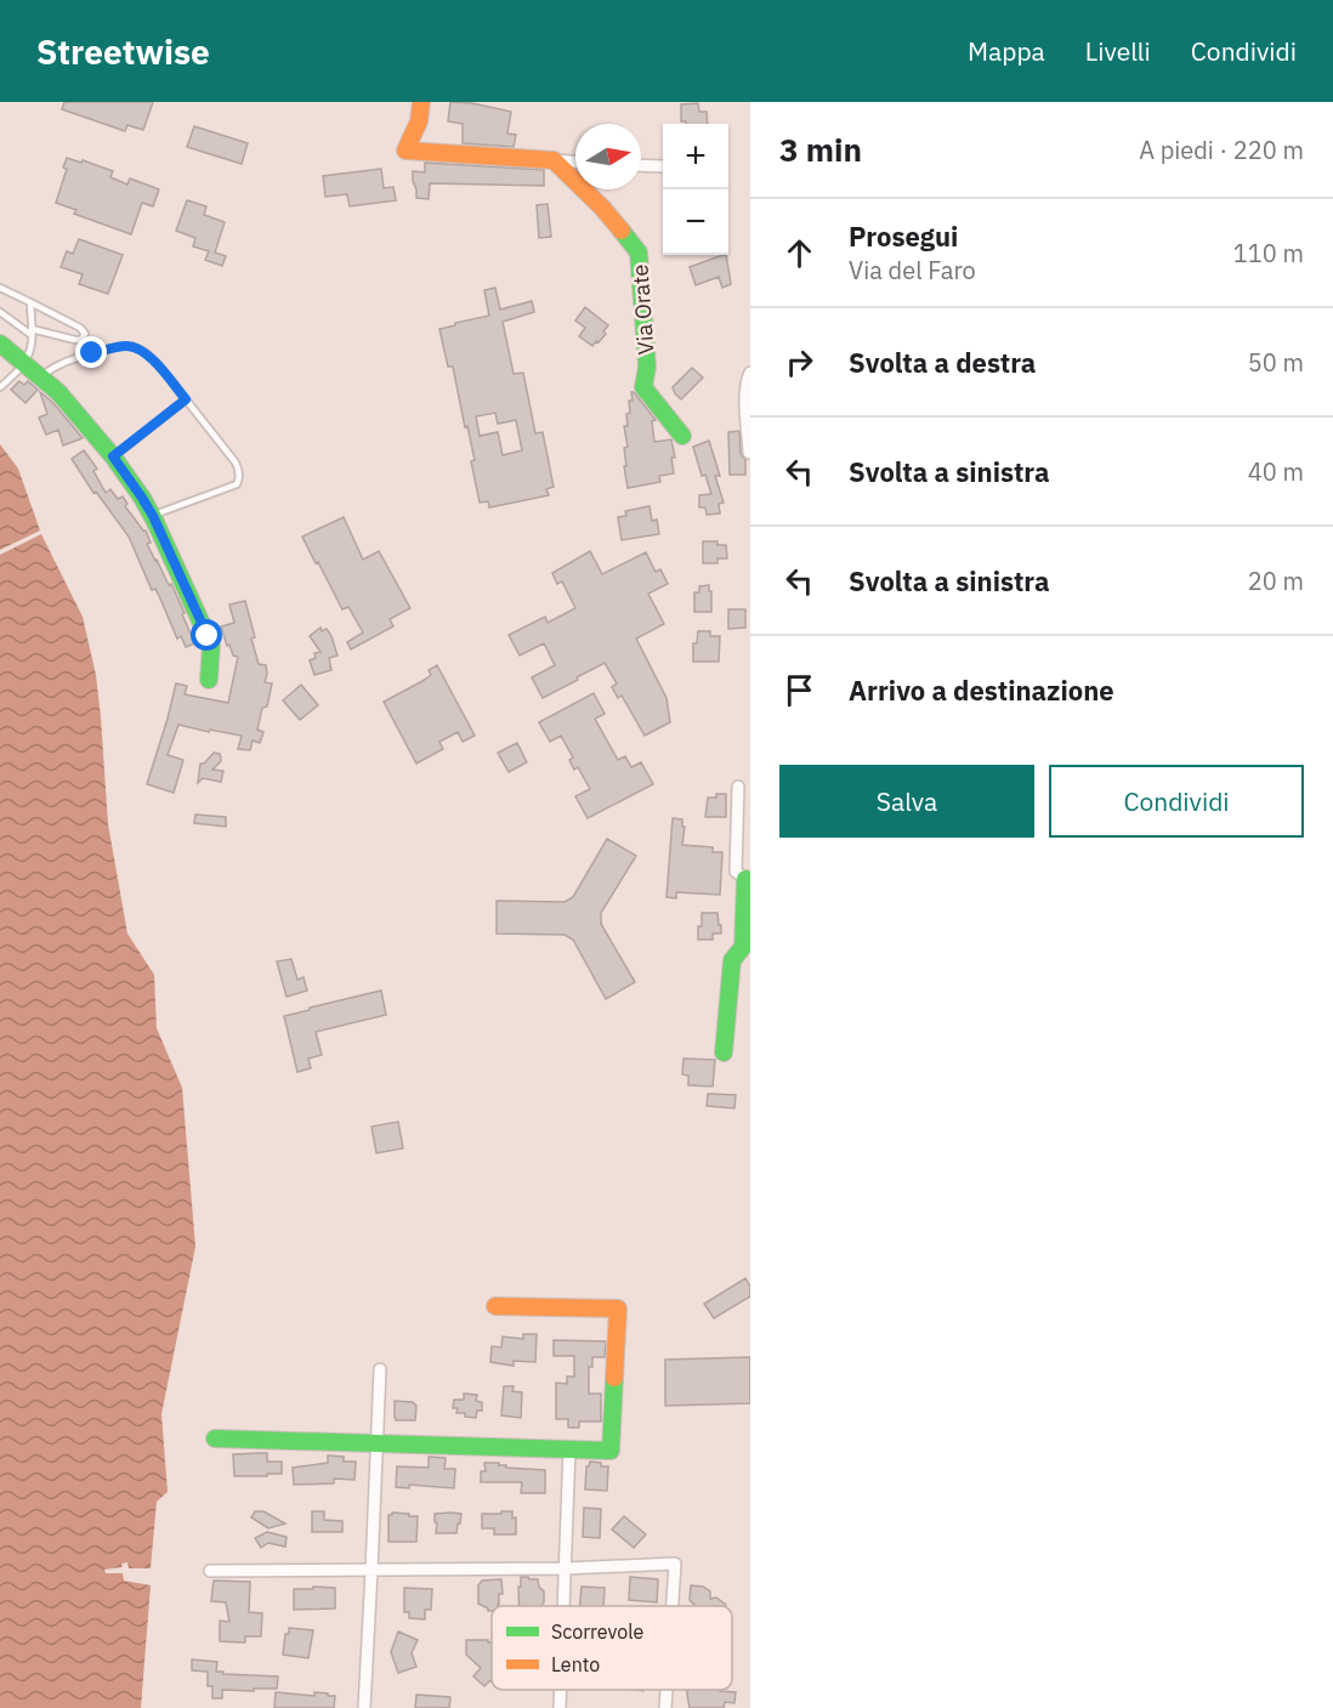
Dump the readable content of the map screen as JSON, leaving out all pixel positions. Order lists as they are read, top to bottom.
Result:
{
  "streets": {
    "street": ["Via Orate"]
  },
  "legend": ["Scorrevole", "Lento"],
  "north": "right",
  "page": {
    "header": "Streetwise",
    "nav": ["Mappa", "Livelli", "Condividi"],
    "heading": ["3 min", "A piedi · 220 m"],
    "map_buttons": ["+", "−"],
    "list": [
      ["Prosegui", "Via del Faro", "110 m"],
      ["Svolta a destra", "50 m"],
      ["Svolta a sinistra", "40 m"],
      ["Svolta a sinistra", "20 m"],
      "Arrivo a destinazione"
    ],
    "buttons": ["Salva", "Condividi"]
  }
}
